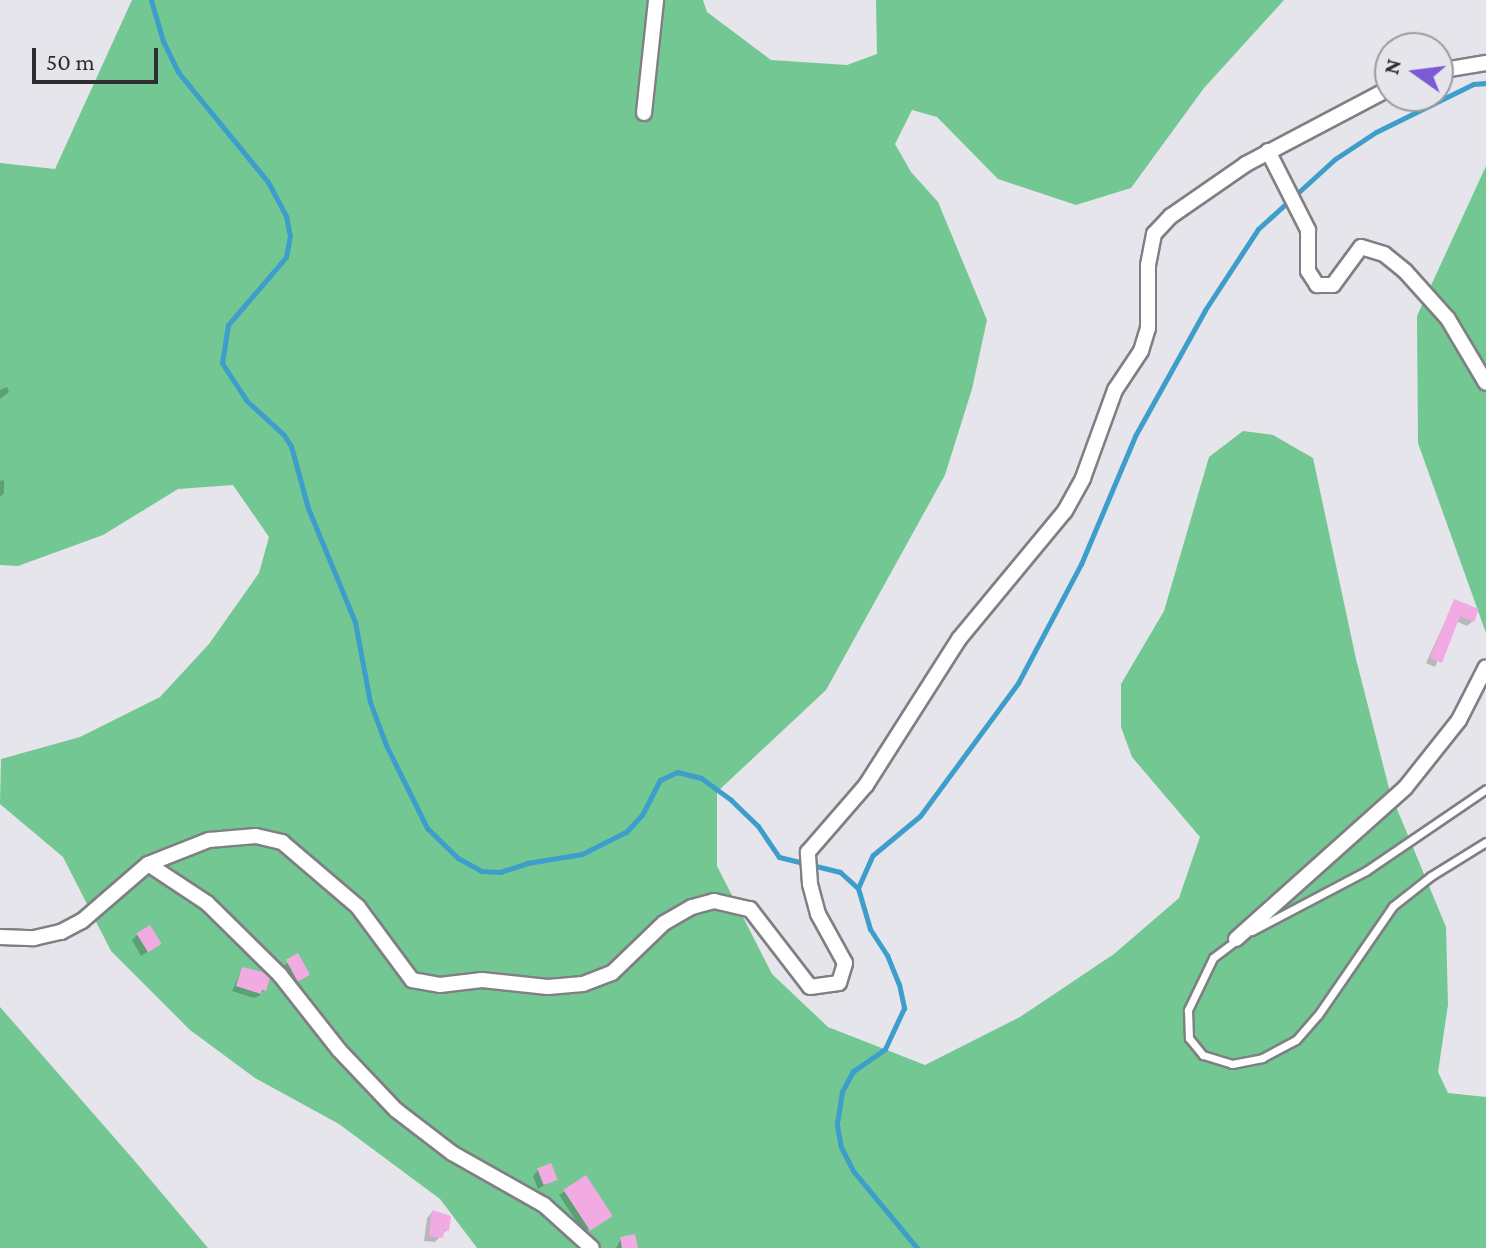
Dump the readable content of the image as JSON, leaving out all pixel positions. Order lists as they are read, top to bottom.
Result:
{
  "scale_bar": "50 m",
  "north": "left"
}
